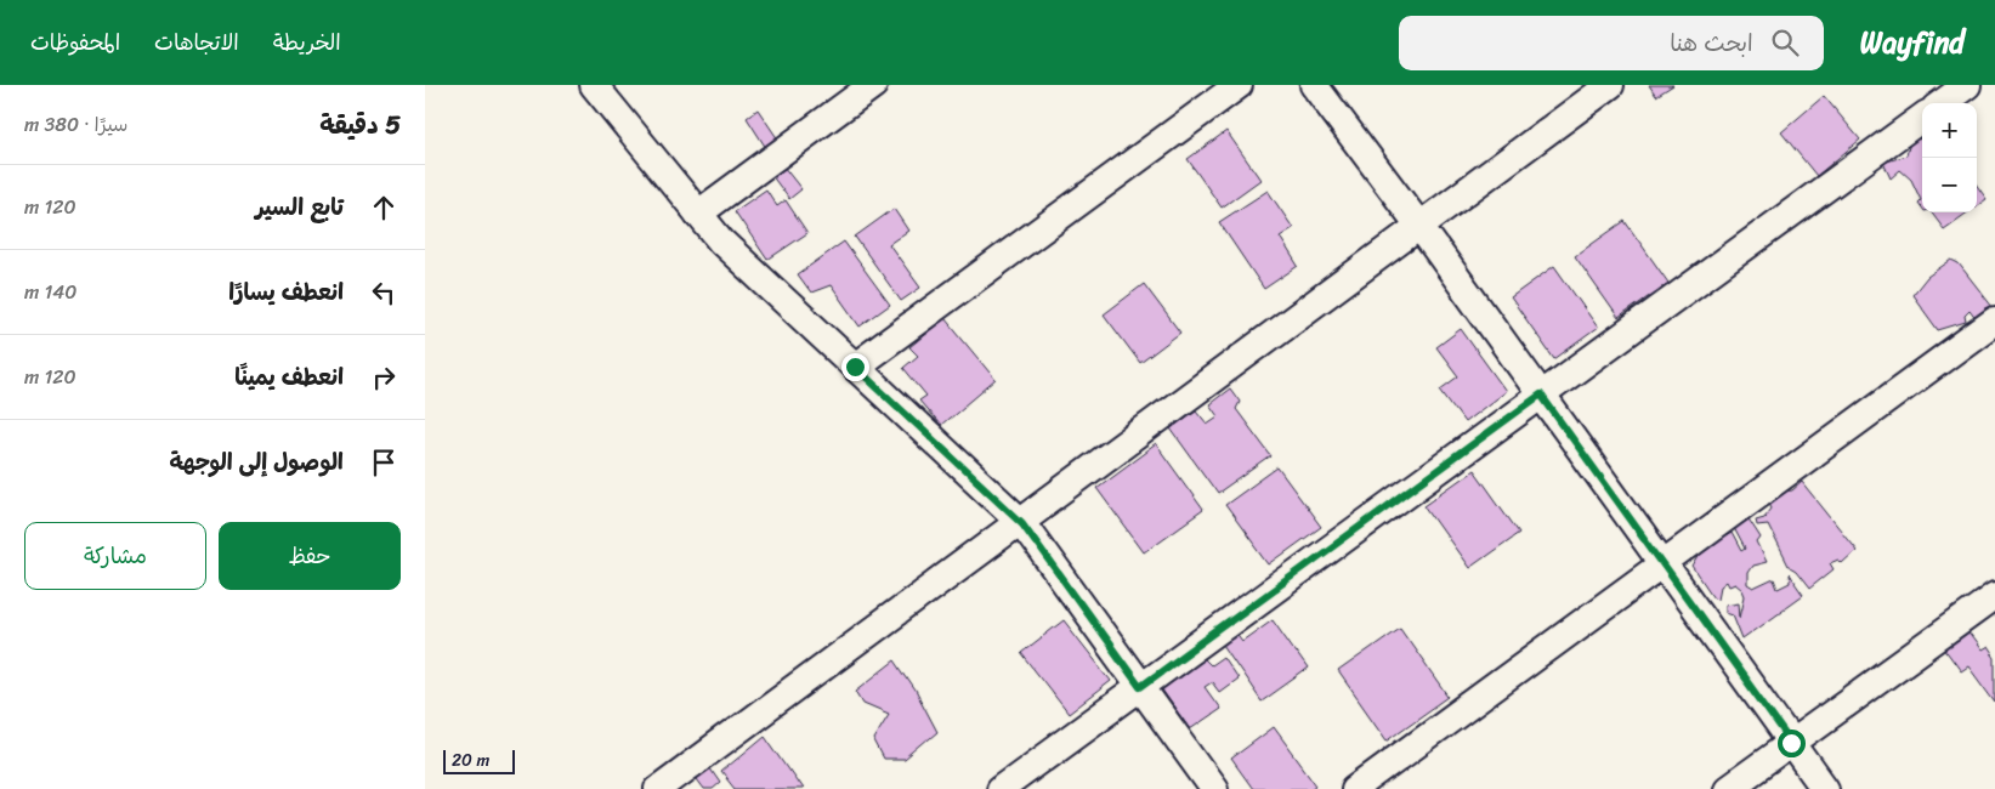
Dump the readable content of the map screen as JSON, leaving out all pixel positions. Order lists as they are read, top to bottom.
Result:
{
  "scale_bar": "20 m",
  "page": {
    "header": "Wayfind",
    "search": "ابحث هنا",
    "nav": ["الخريطة", "الاتجاهات", "المحفوظات"],
    "heading": ["5 دقيقة", "سيرًا · 380 m"],
    "map_buttons": ["+", "−"],
    "list": [
      ["تابع السير", "120 m"],
      ["انعطف يسارًا", "140 m"],
      ["انعطف يمينًا", "120 m"],
      "الوصول إلى الوجهة"
    ],
    "buttons": ["حفظ", "مشاركة"],
    "scale": "20 m"
  }
}
